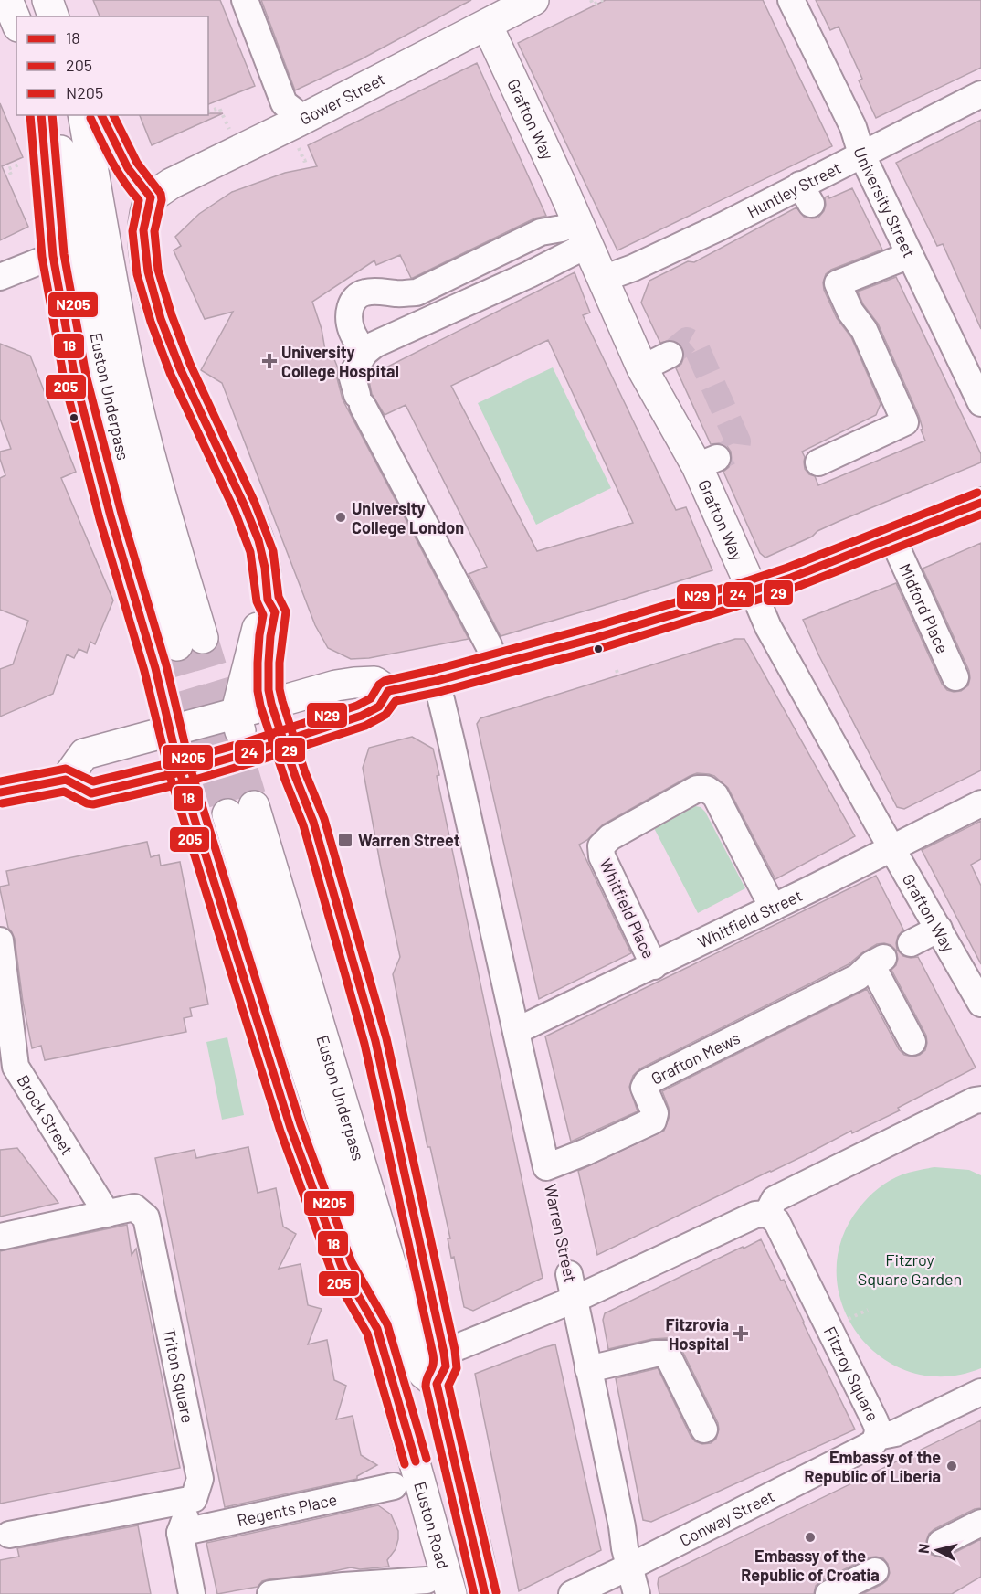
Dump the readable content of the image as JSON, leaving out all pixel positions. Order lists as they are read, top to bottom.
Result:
{
  "streets": {
    "main road": [
      "Gower Street",
      "Grafton Way",
      "Euston Underpass",
      "Euston Road"
    ],
    "street": [
      "Huntley Street",
      "University Street",
      "Midford Place",
      "Whitfield Place",
      "Whitfield Street",
      "Grafton Mews",
      "Brock Street",
      "Warren Street",
      "Fitzroy Square",
      "Triton Square",
      "Regents Place",
      "Conway Street"
    ]
  },
  "crossings": [
    ["Gower Street", "Grafton Way"],
    ["Grafton Way", "Huntley Street"],
    ["Grafton Way", "Whitfield Street"],
    ["Huntley Street", "University Street"],
    ["Euston Underpass", "Euston Road"],
    ["Whitfield Place", "Whitfield Street"],
    ["Whitfield Street", "Warren Street"],
    ["Grafton Mews", "Warren Street"],
    ["Brock Street", "Triton Square"],
    ["Warren Street", "Conway Street"],
    ["Fitzroy Square", "Conway Street"]
  ],
  "parks": ["Fitzroy Square Garden"],
  "places": {
    "health": ["University College Hospital", "Fitzrovia Hospital"],
    "other": ["University College London", "Embassy of the Republic of Liberia", "Embassy of the Republic of Croatia"],
    "transit": ["Warren Street"]
  },
  "lines": [
    "transit line 18",
    "transit line 205",
    "transit line N205",
    "transit line N29",
    "transit line 24",
    "transit line 29"
  ],
  "legend": ["18", "205", "N205"],
  "north": "left"
}
